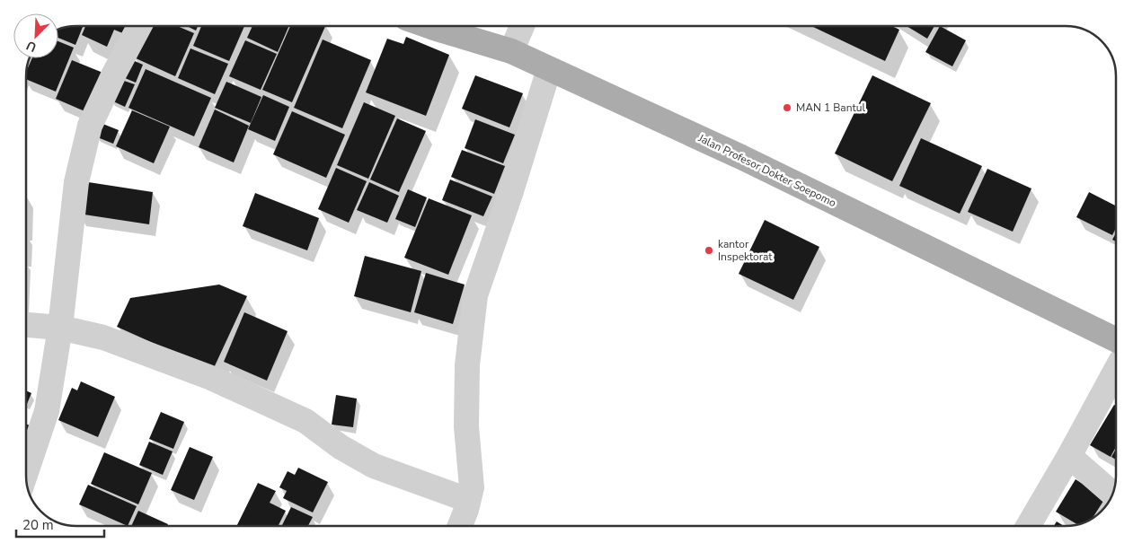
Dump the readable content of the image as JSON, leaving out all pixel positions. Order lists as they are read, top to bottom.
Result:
{
  "streets": {
    "main road": ["Jalan Profesor Dokter Soepomo"]
  },
  "places": ["MAN 1 Bantul", "kantor Inspektorat"],
  "scale_bar": "20 m",
  "north": "bottom left"
}
